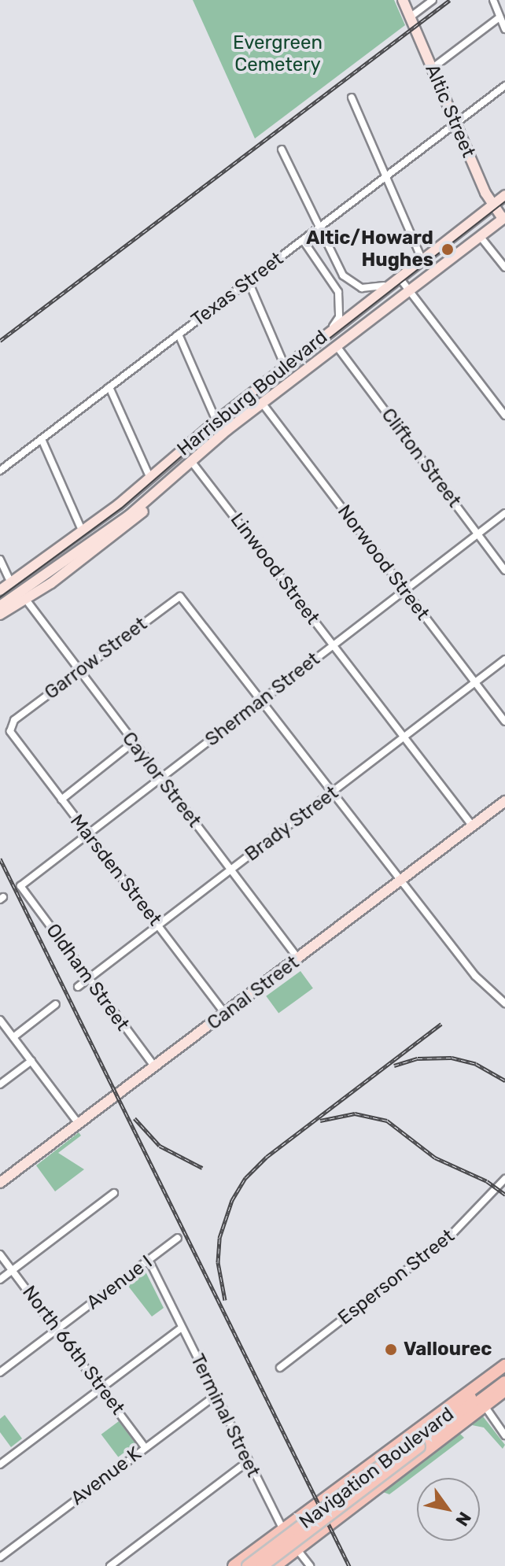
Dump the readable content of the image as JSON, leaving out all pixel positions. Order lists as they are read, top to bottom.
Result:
{
  "streets": {
    "main road": [
      "Altic Street",
      "Harrisburg Boulevard",
      "Canal Street",
      "Navigation Boulevard"
    ],
    "street": [
      "Texas Street",
      "Clifton Street",
      "Norwood Street",
      "Linwood Street",
      "Garrow Street",
      "Sherman Street",
      "Caylor Street",
      "Brady Street",
      "Marsden Street",
      "Oldham Street",
      "Esperson Street",
      "Avenue I",
      "North 66th Street",
      "Terminal Street",
      "Avenue K"
    ]
  },
  "crossings": [
    ["Altic Street", "Texas Street"],
    ["Altic Street", "Harrisburg Boulevard"],
    ["Harrisburg Boulevard", "Clifton Street"],
    ["Harrisburg Boulevard", "Norwood Street"],
    ["Harrisburg Boulevard", "Linwood Street"],
    ["Clifton Street", "Sherman Street"],
    ["Norwood Street", "Sherman Street"],
    ["Norwood Street", "Brady Street"],
    ["Linwood Street", "Sherman Street"],
    ["Linwood Street", "Brady Street"],
    ["Linwood Street", "Canal Street"],
    ["Garrow Street", "Sherman Street"],
    ["Garrow Street", "Caylor Street"],
    ["Garrow Street", "Marsden Street"],
    ["Sherman Street", "Caylor Street"],
    ["Sherman Street", "Marsden Street"],
    ["Sherman Street", "Oldham Street"],
    ["Caylor Street", "Brady Street"],
    ["Caylor Street", "Canal Street"],
    ["Brady Street", "Marsden Street"],
    ["Brady Street", "Oldham Street"],
    ["Marsden Street", "Canal Street"],
    ["Oldham Street", "Canal Street"],
    ["Avenue I", "North 66th Street"],
    ["Avenue I", "Terminal Street"],
    ["North 66th Street", "Avenue K"],
    ["Terminal Street", "Avenue K"]
  ],
  "parks": ["Evergreen Cemetery"],
  "places": ["Altic/Howard Hughes", "Vallourec"],
  "north": "bottom right"
}
